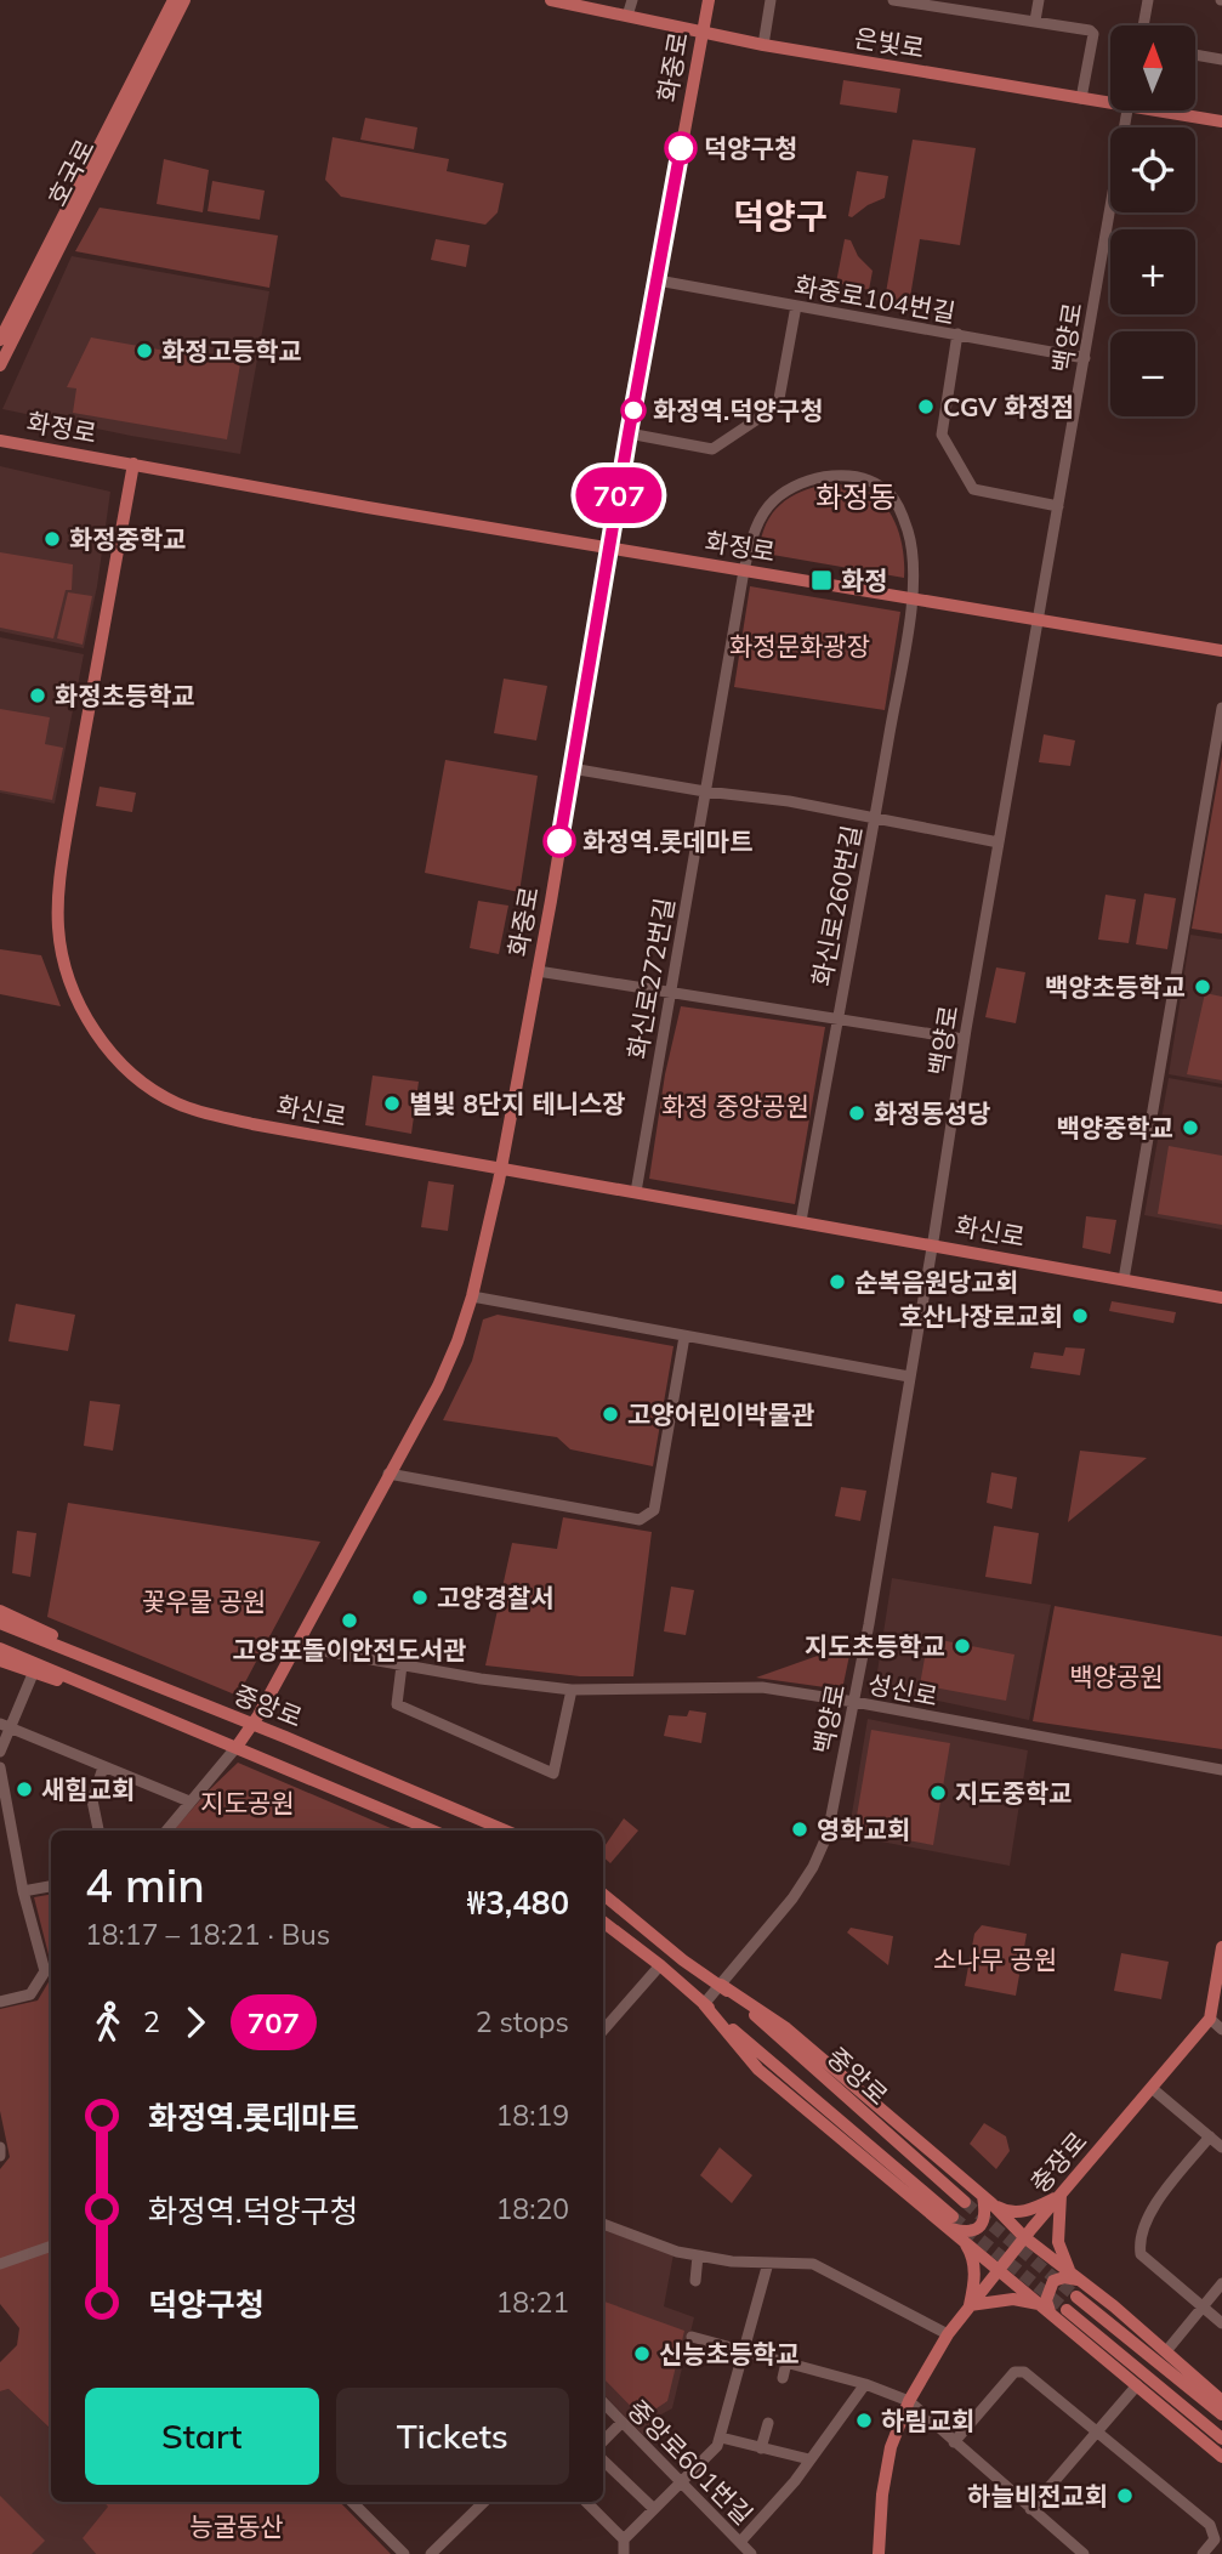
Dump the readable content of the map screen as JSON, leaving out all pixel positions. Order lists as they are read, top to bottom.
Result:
{
  "streets": {
    "main road": [
      "은빛로",
      "화중로",
      "호국로",
      "화정로",
      "화신로",
      "중앙로",
      "충장로"
    ],
    "street": [
      "화중로104번길",
      "백양로",
      "화신로260번길",
      "화신로272번길",
      "성신로",
      "중앙로601번길"
    ]
  },
  "crossings": [
    ["은빛로", "화중로"],
    ["화중로", "화중로104번길"],
    ["화중로", "화정로"],
    ["화중로", "화신로"],
    ["화중로", "성신로"],
    ["화중로", "중앙로"],
    ["화중로104번길", "백양로"],
    ["백양로", "화정로"],
    ["백양로", "화신로"],
    ["백양로", "성신로"],
    ["백양로", "중앙로"],
    ["화정로", "화신로260번길"],
    ["화정로", "화신로272번길"],
    ["화정로", "화신로"],
    ["화신로260번길", "화신로272번길"],
    ["화신로260번길", "화신로"],
    ["화신로272번길", "화신로"]
  ],
  "districts": ["덕양구", "화정동"],
  "parks": [
    "화정문화광장",
    "화정 중앙공원",
    "꽃우물 공원",
    "백양공원",
    "지도공원",
    "소나무 공원",
    "능굴동산"
  ],
  "places": {
    "other": [
      "덕양구청",
      "화정고등학교",
      "CGV 화정점",
      "화정역.덕양구청",
      "화정중학교",
      "화정초등학교",
      "화정역.롯데마트",
      "백양초등학교",
      "별빛 8단지 테니스장",
      "화정동성당",
      "백양중학교",
      "순복음원당교회",
      "호산나장로교회",
      "고양어린이박물관",
      "고양경찰서",
      "고양포돌이안전도서관",
      "지도초등학교",
      "새힘교회",
      "지도중학교",
      "영화교회",
      "신능초등학교",
      "하림교회",
      "하늘비전교회"
    ],
    "transit": ["화정"]
  },
  "lines": ["bus line 707"],
  "north": "top",
  "page": {
    "on_map": "707",
    "map_buttons": ["+", "−"],
    "heading": ["4 min", "18:17 – 18:21 · Bus", "₩3,480"],
    "legs": ["2", "707", "2 stops"],
    "list": [
      {
        "name": "화정역.롯데마트",
        "value": "18:19"
      },
      {
        "name": "화정역.덕양구청",
        "value": "18:20"
      },
      {
        "name": "덕양구청",
        "value": "18:21"
      }
    ],
    "buttons": ["Start", "Tickets"]
  }
}
